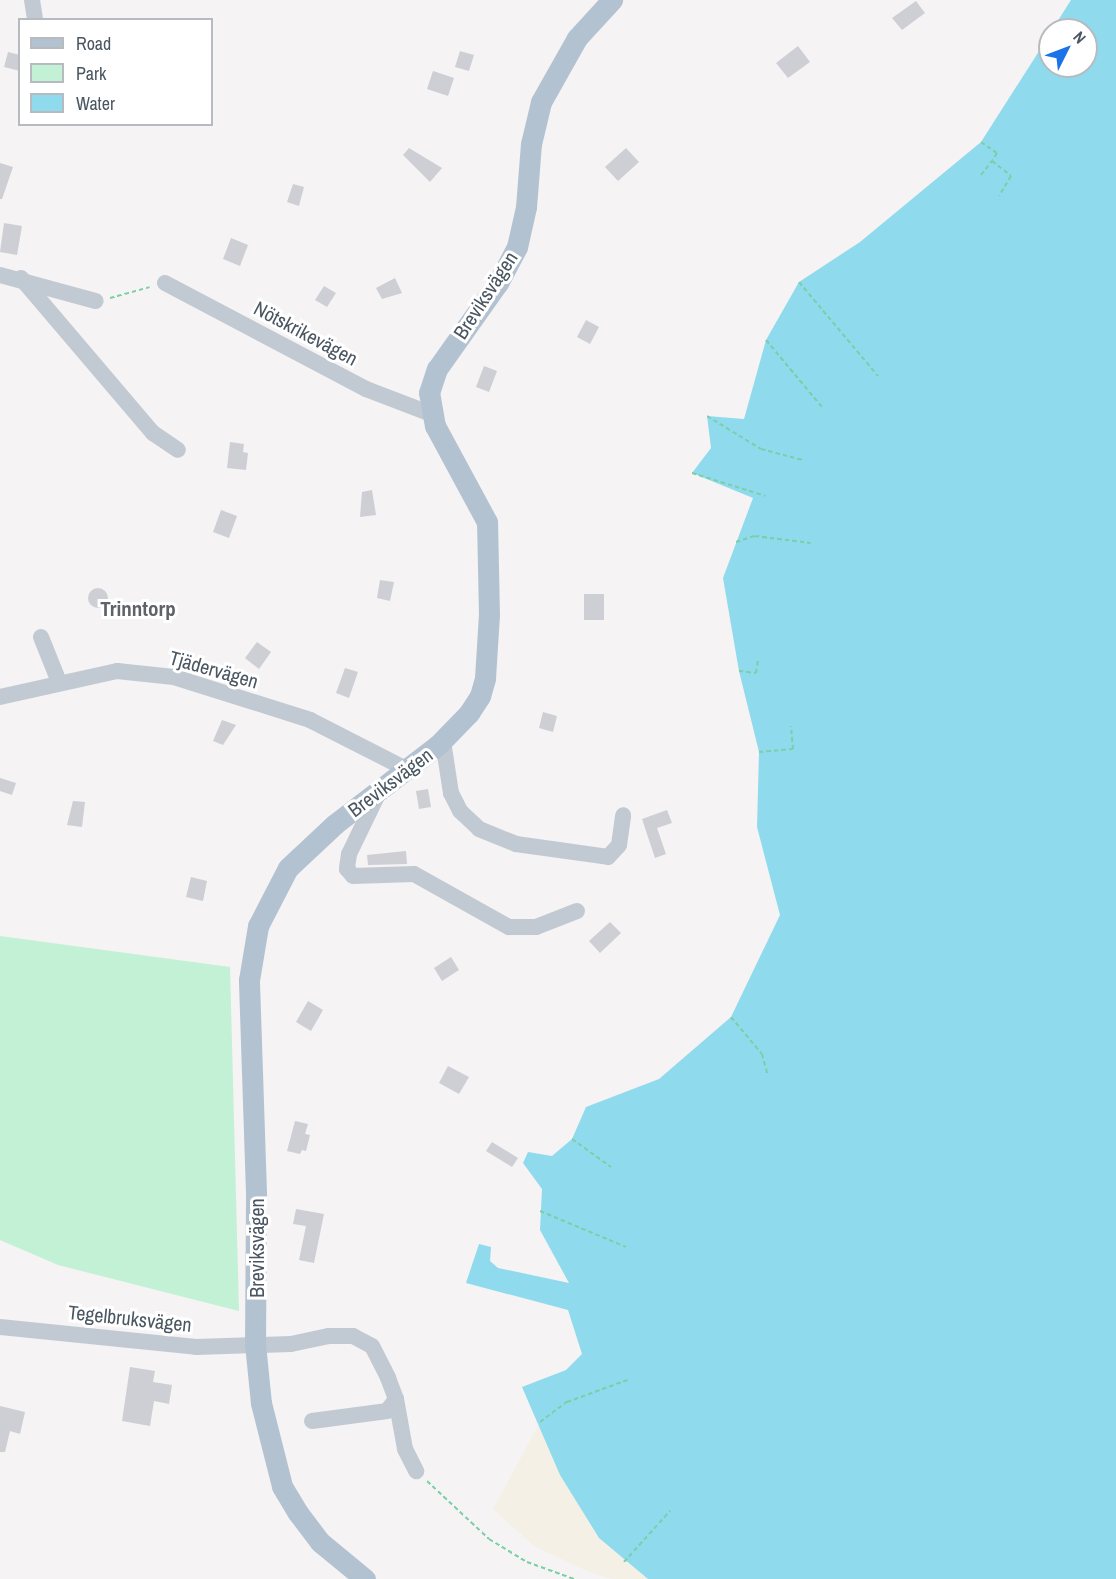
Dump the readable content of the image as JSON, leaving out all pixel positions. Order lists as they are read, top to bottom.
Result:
{
  "streets": {
    "main road": ["Breviksvägen"],
    "street": ["Nötskrikevägen", "Tjädervägen", "Tegelbruksvägen"]
  },
  "crossings": [
    ["Breviksvägen", "Nötskrikevägen"],
    ["Breviksvägen", "Tjädervägen"],
    ["Breviksvägen", "Tegelbruksvägen"]
  ],
  "districts": ["Trinntorp"],
  "legend": ["Road", "Park", "Water"],
  "north": "top right"
}
